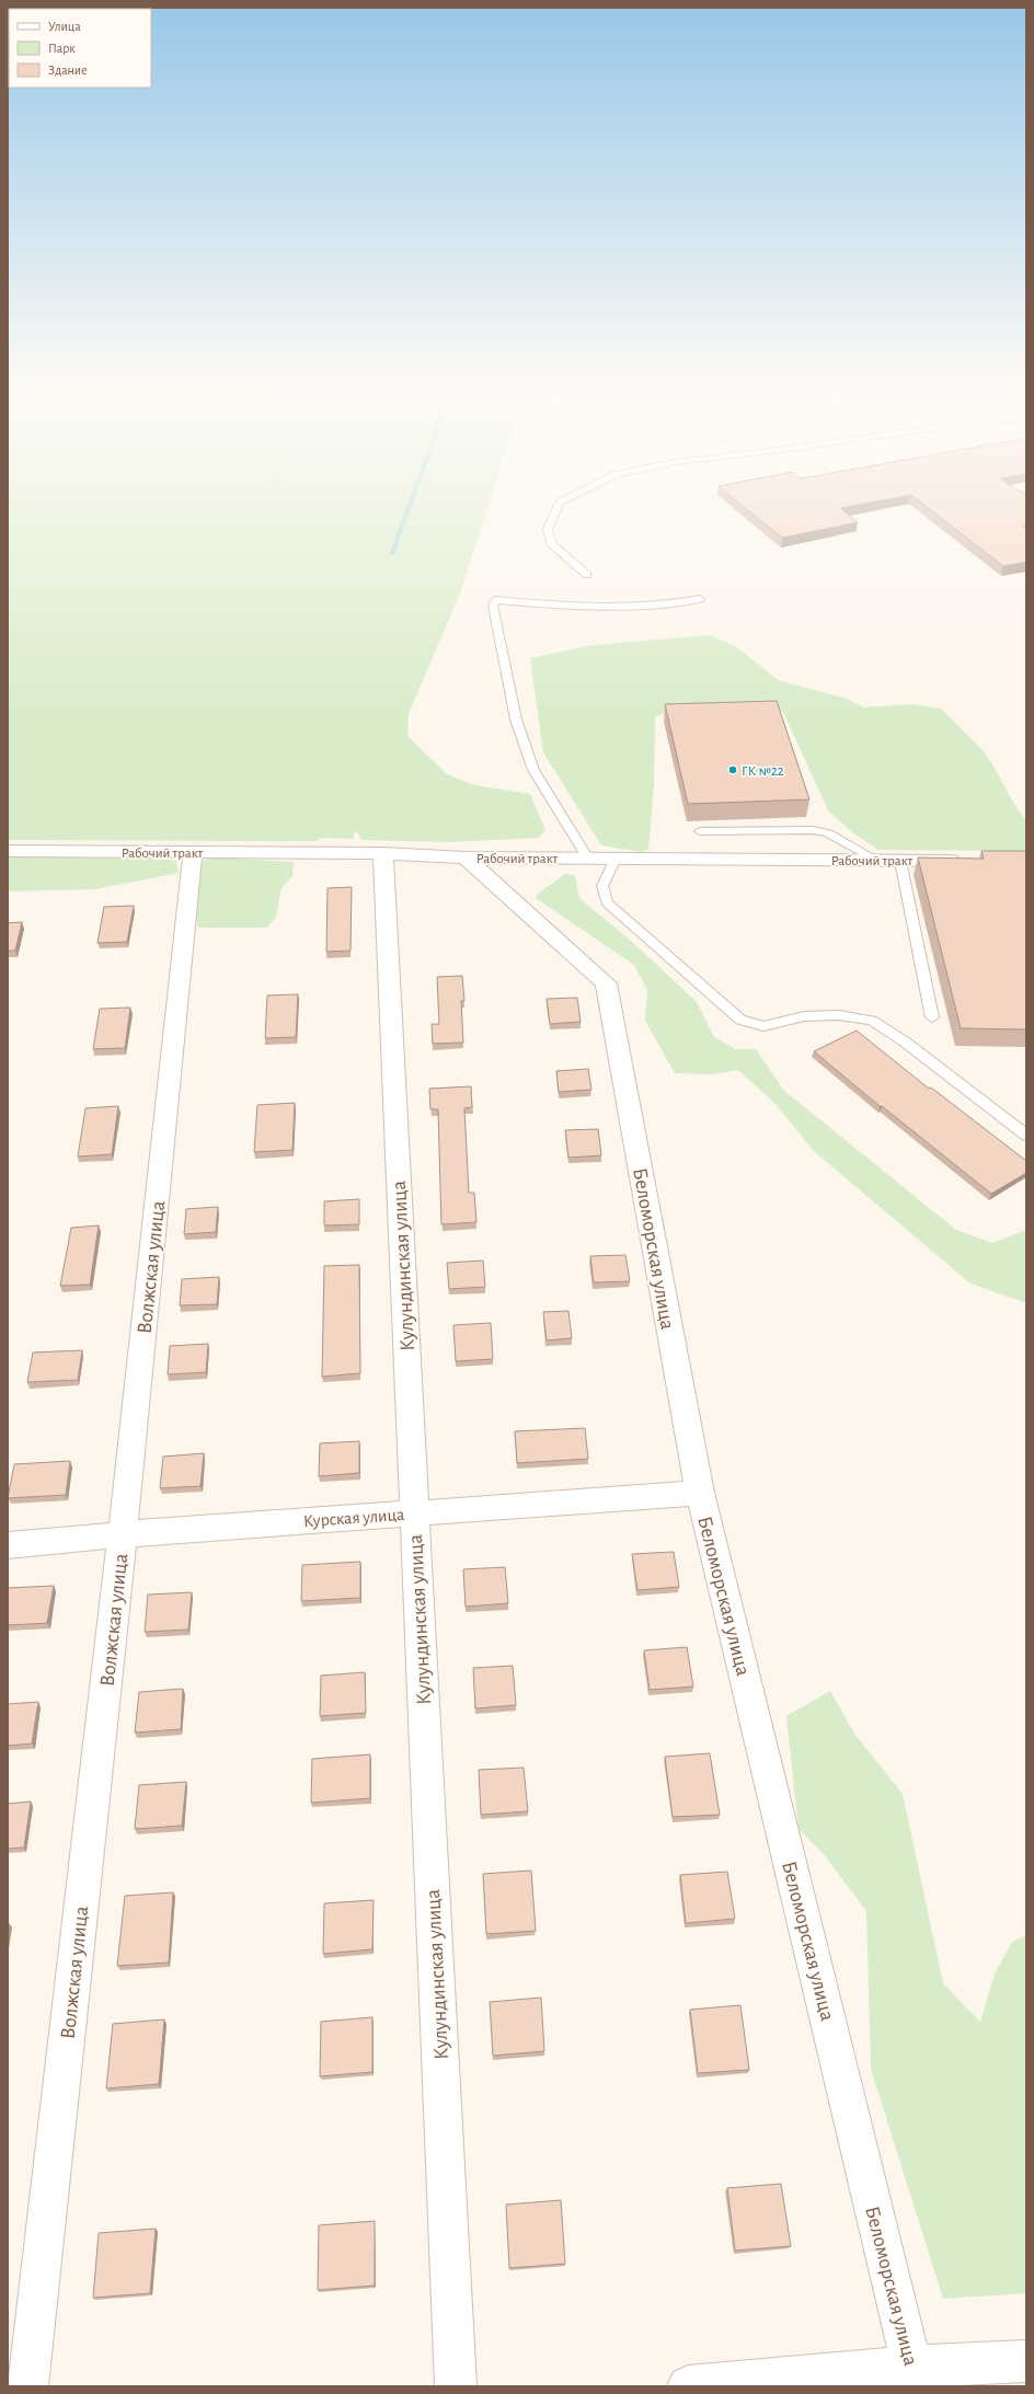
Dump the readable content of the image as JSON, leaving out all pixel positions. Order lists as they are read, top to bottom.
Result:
{
  "streets": {
    "street": [
      "Рабочий тракт",
      "Беломорская улица",
      "Кулундинская улица",
      "Волжская улица",
      "Курская улица"
    ]
  },
  "crossings": [
    ["Рабочий тракт", "Беломорская улица"],
    ["Рабочий тракт", "Кулундинская улица"],
    ["Рабочий тракт", "Волжская улица"],
    ["Беломорская улица", "Курская улица"],
    ["Кулундинская улица", "Курская улица"],
    ["Волжская улица", "Курская улица"]
  ],
  "places": ["ГК №22"],
  "legend": ["Улица", "Парк", "Здание"]
}
